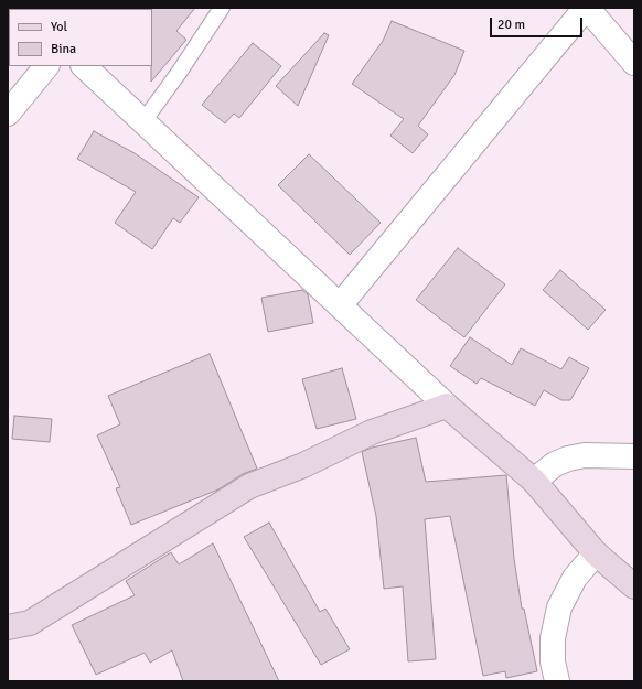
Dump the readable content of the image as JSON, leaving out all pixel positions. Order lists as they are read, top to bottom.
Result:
{
  "legend": ["Yol", "Bina"],
  "scale_bar": "20 m"
}
